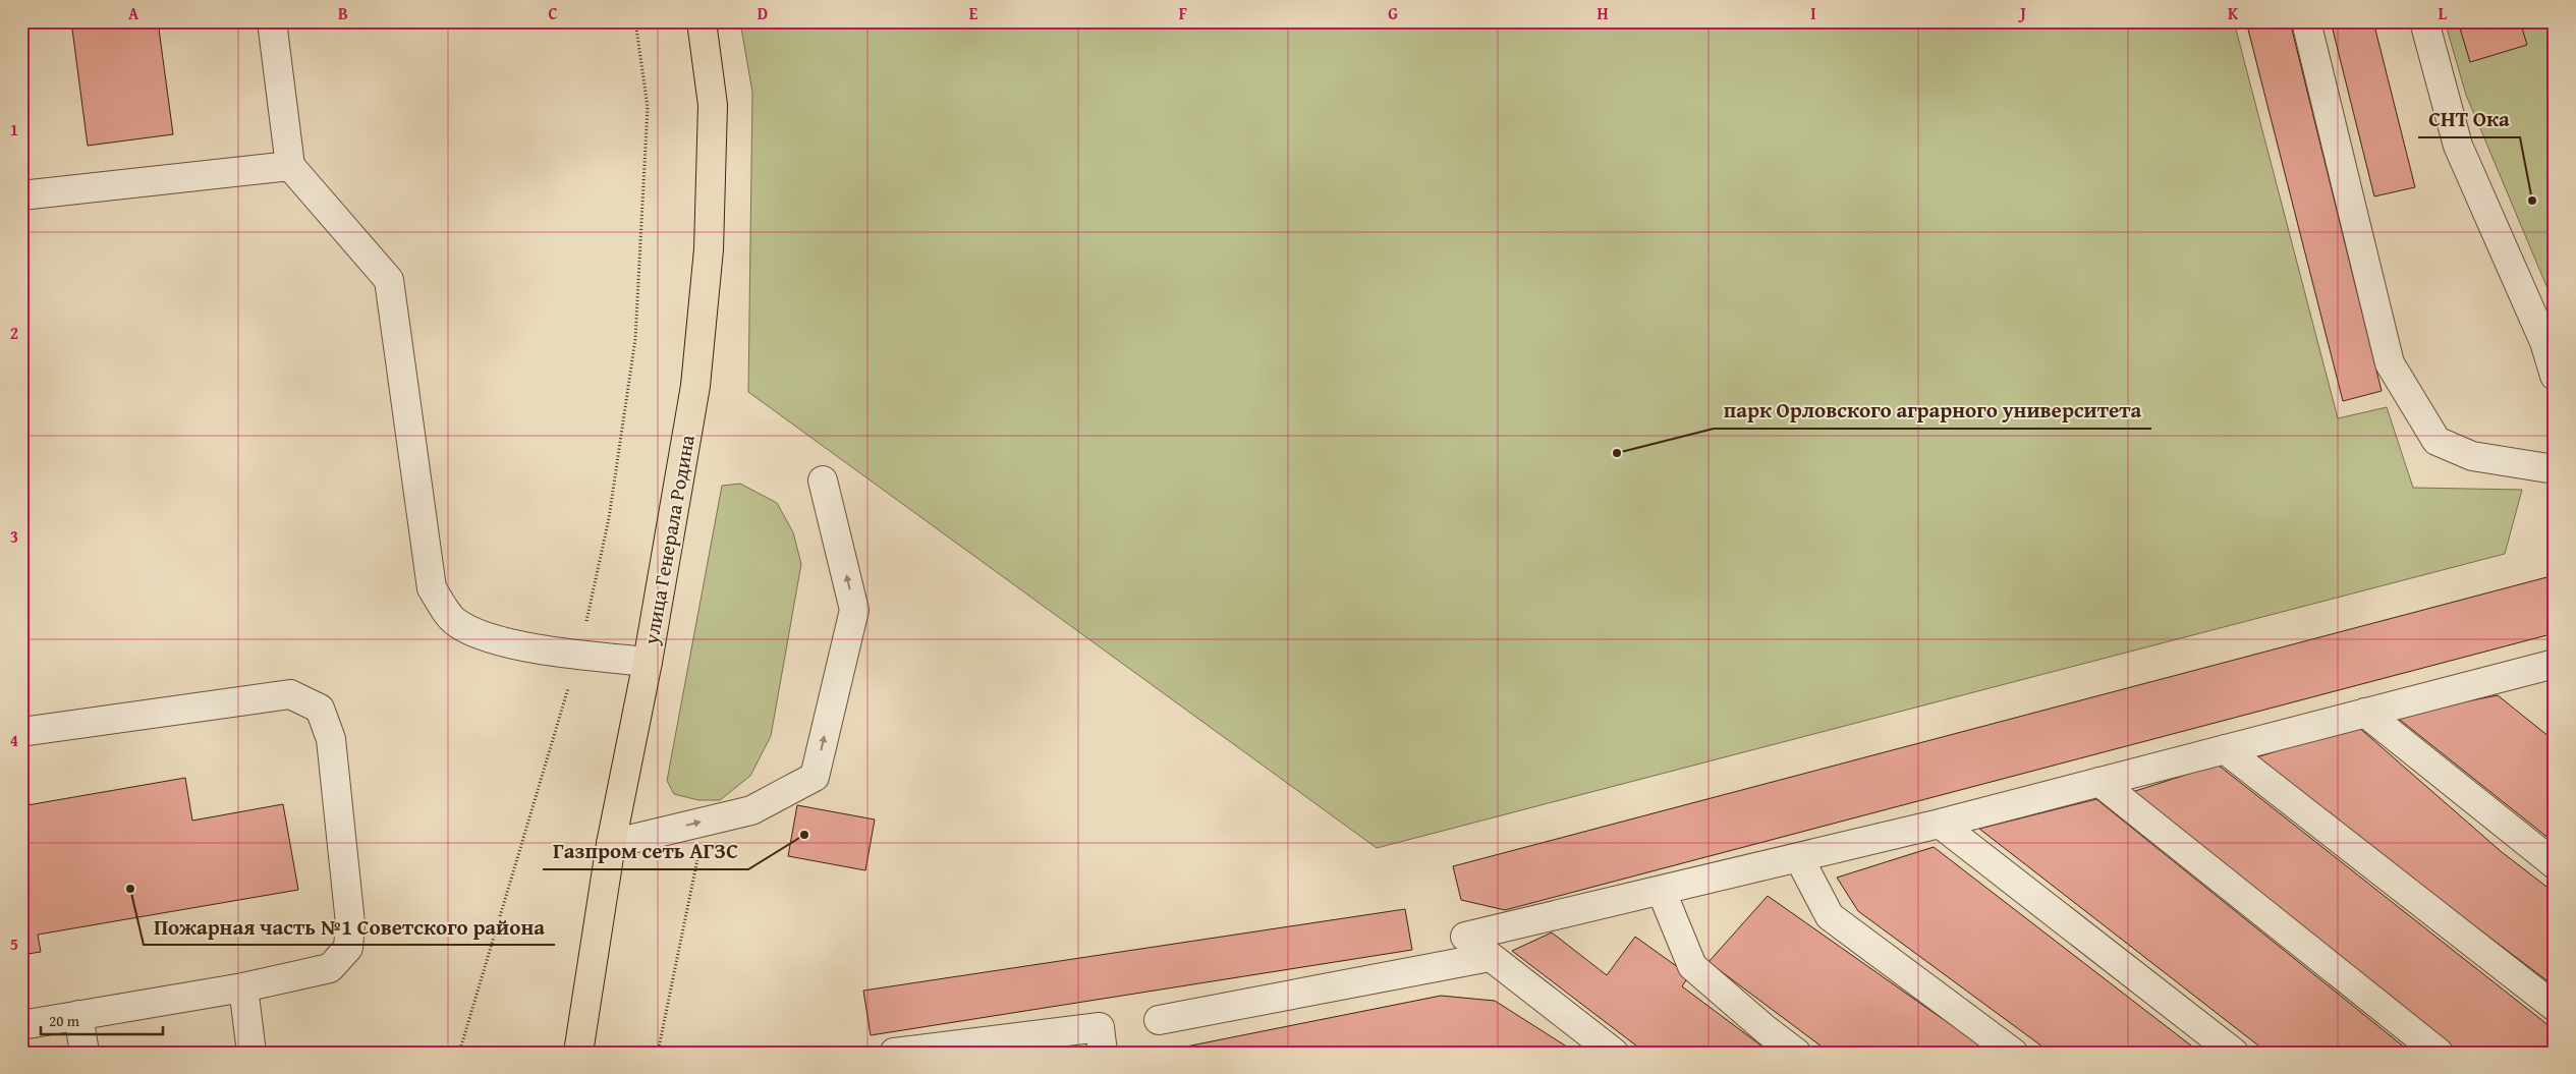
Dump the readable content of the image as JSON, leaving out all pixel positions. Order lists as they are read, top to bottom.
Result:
{
  "streets": {
    "main road": ["улица Генерала Родина"]
  },
  "places": [
    "СНТ Ока",
    "парк Орловского аграрного университета",
    "Газпром сеть АГЗС",
    "Пожарная часть №1 Советского района"
  ],
  "scale_bar": "20 m",
  "grid": {
    "columns": [
      "A",
      "B",
      "C",
      "D",
      "E",
      "F",
      "G",
      "H",
      "I",
      "J",
      "K",
      "L"
    ],
    "rows": [
      "1",
      "2",
      "3",
      "4",
      "5"
    ]
  }
}
